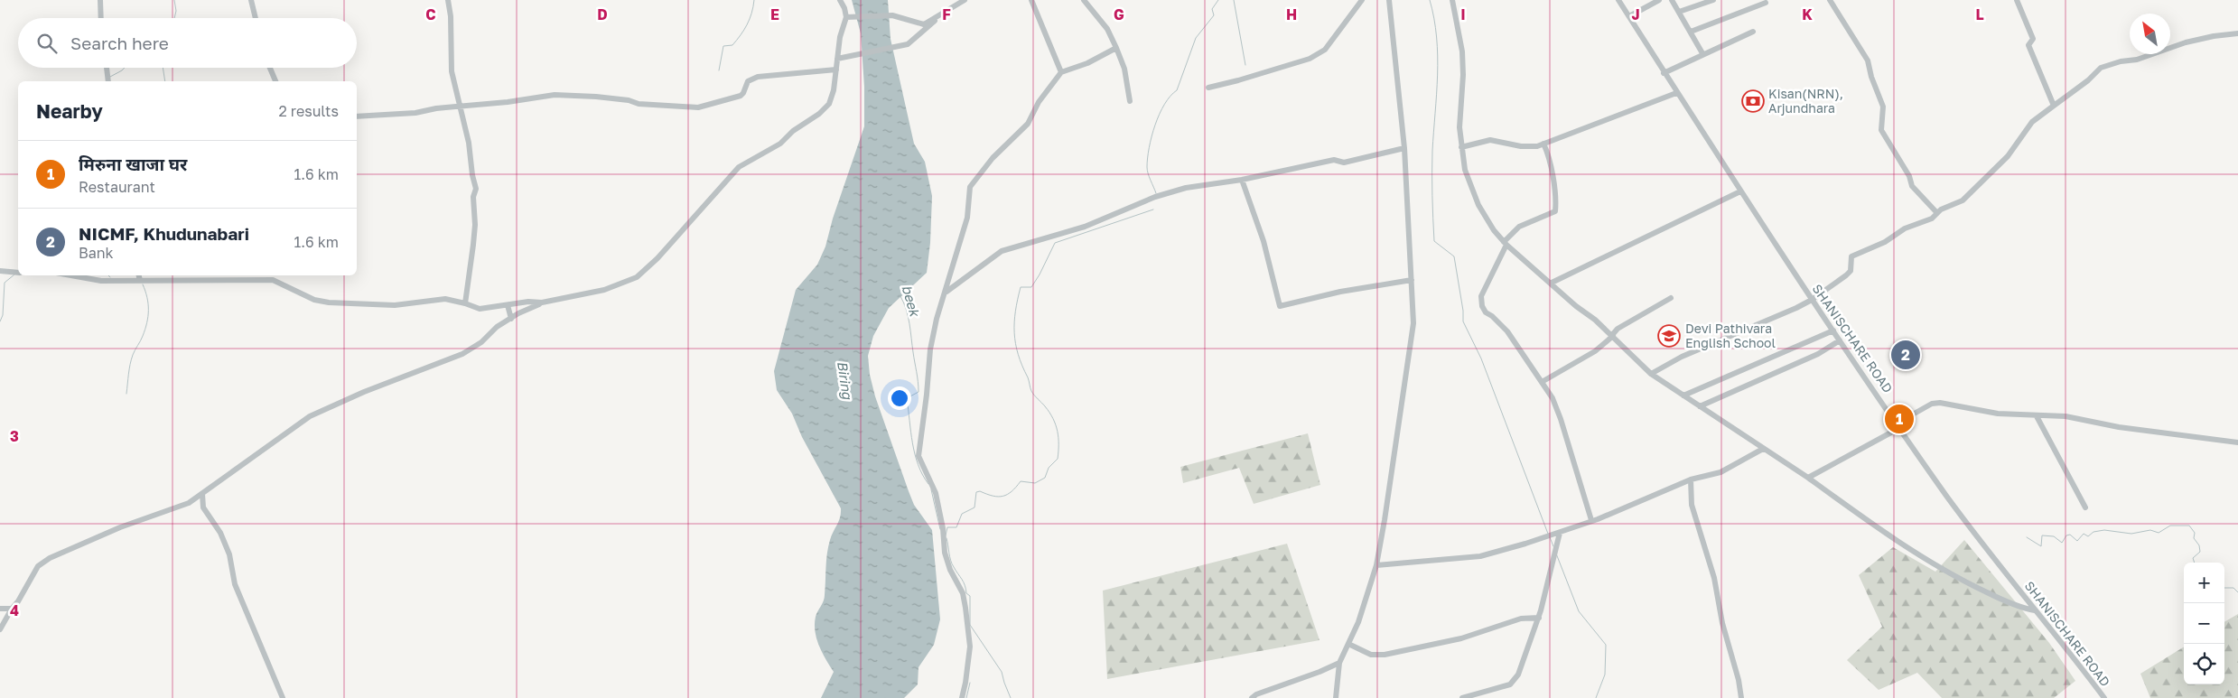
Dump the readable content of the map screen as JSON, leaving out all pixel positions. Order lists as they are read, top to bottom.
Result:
{
  "streets": {
    "street": ["SHANISCHARE ROAD"]
  },
  "water": ["beek", "Biring"],
  "places": {
    "bank": ["Kisan(NRN), Arjundhara"],
    "school or university": ["Devi Pathivara English School"]
  },
  "north": "top left",
  "page": {
    "search": "Search here",
    "heading": ["Nearby", "2 results"],
    "list": [
      {
        "mark": "1",
        "name": "मिरुना खाजा घर",
        "note": "Restaurant",
        "value": "1.6 km"
      },
      {
        "mark": "2",
        "name": "NICMF, Khudunabari",
        "note": "Bank",
        "value": "1.6 km"
      }
    ],
    "pins": ["2", "1"],
    "map_buttons": ["+", "−"]
  },
  "grid": {
    "columns": [
      "C",
      "D",
      "E",
      "F",
      "G",
      "H",
      "I",
      "J",
      "K",
      "L"
    ],
    "rows": ["3", "4"]
  }
}
